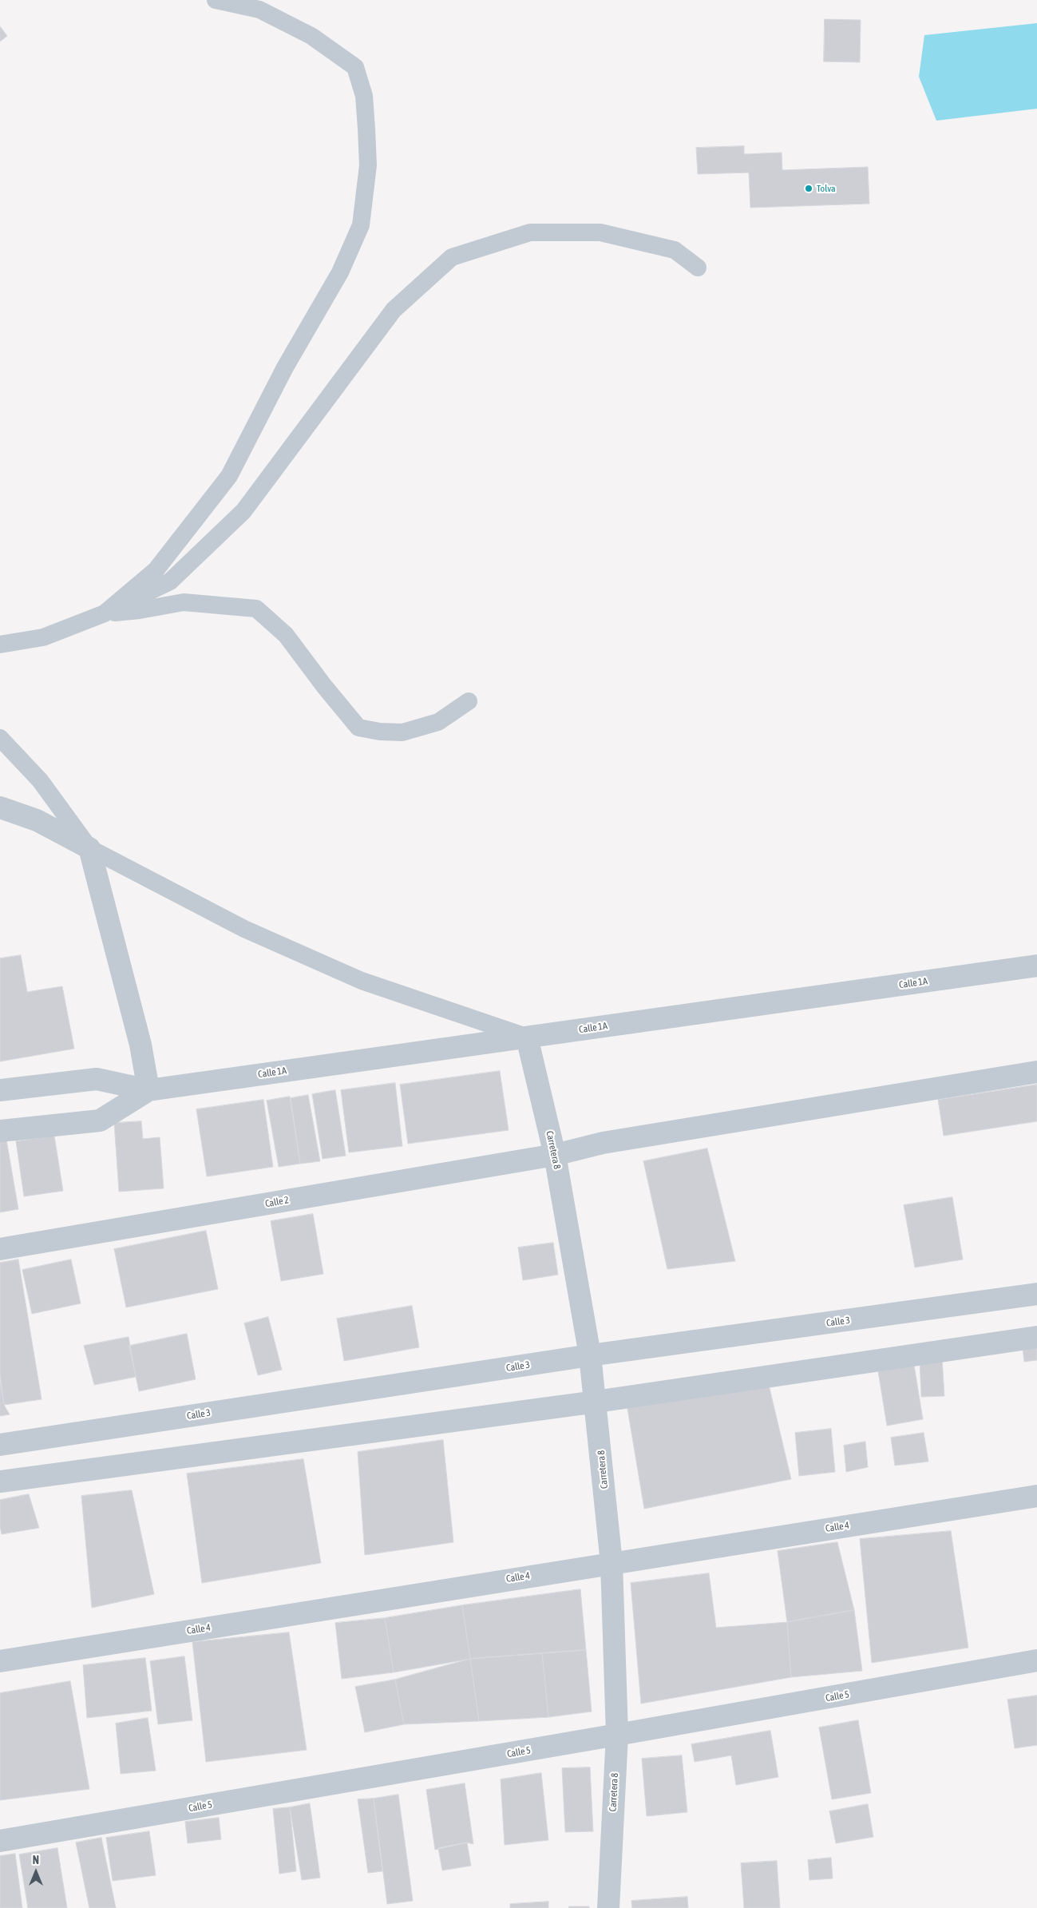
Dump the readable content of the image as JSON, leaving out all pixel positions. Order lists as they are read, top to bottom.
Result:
{
  "streets": {
    "street": [
      "Calle 1A",
      "Carretera 8",
      "Calle 2",
      "Calle 3",
      "Calle 4",
      "Calle 5"
    ]
  },
  "crossings": [
    ["Calle 1A", "Carretera 8"],
    ["Carretera 8", "Calle 2"],
    ["Carretera 8", "Calle 3"],
    ["Carretera 8", "Calle 4"],
    ["Carretera 8", "Calle 5"]
  ],
  "places": ["Tolva"],
  "north": "top"
}
